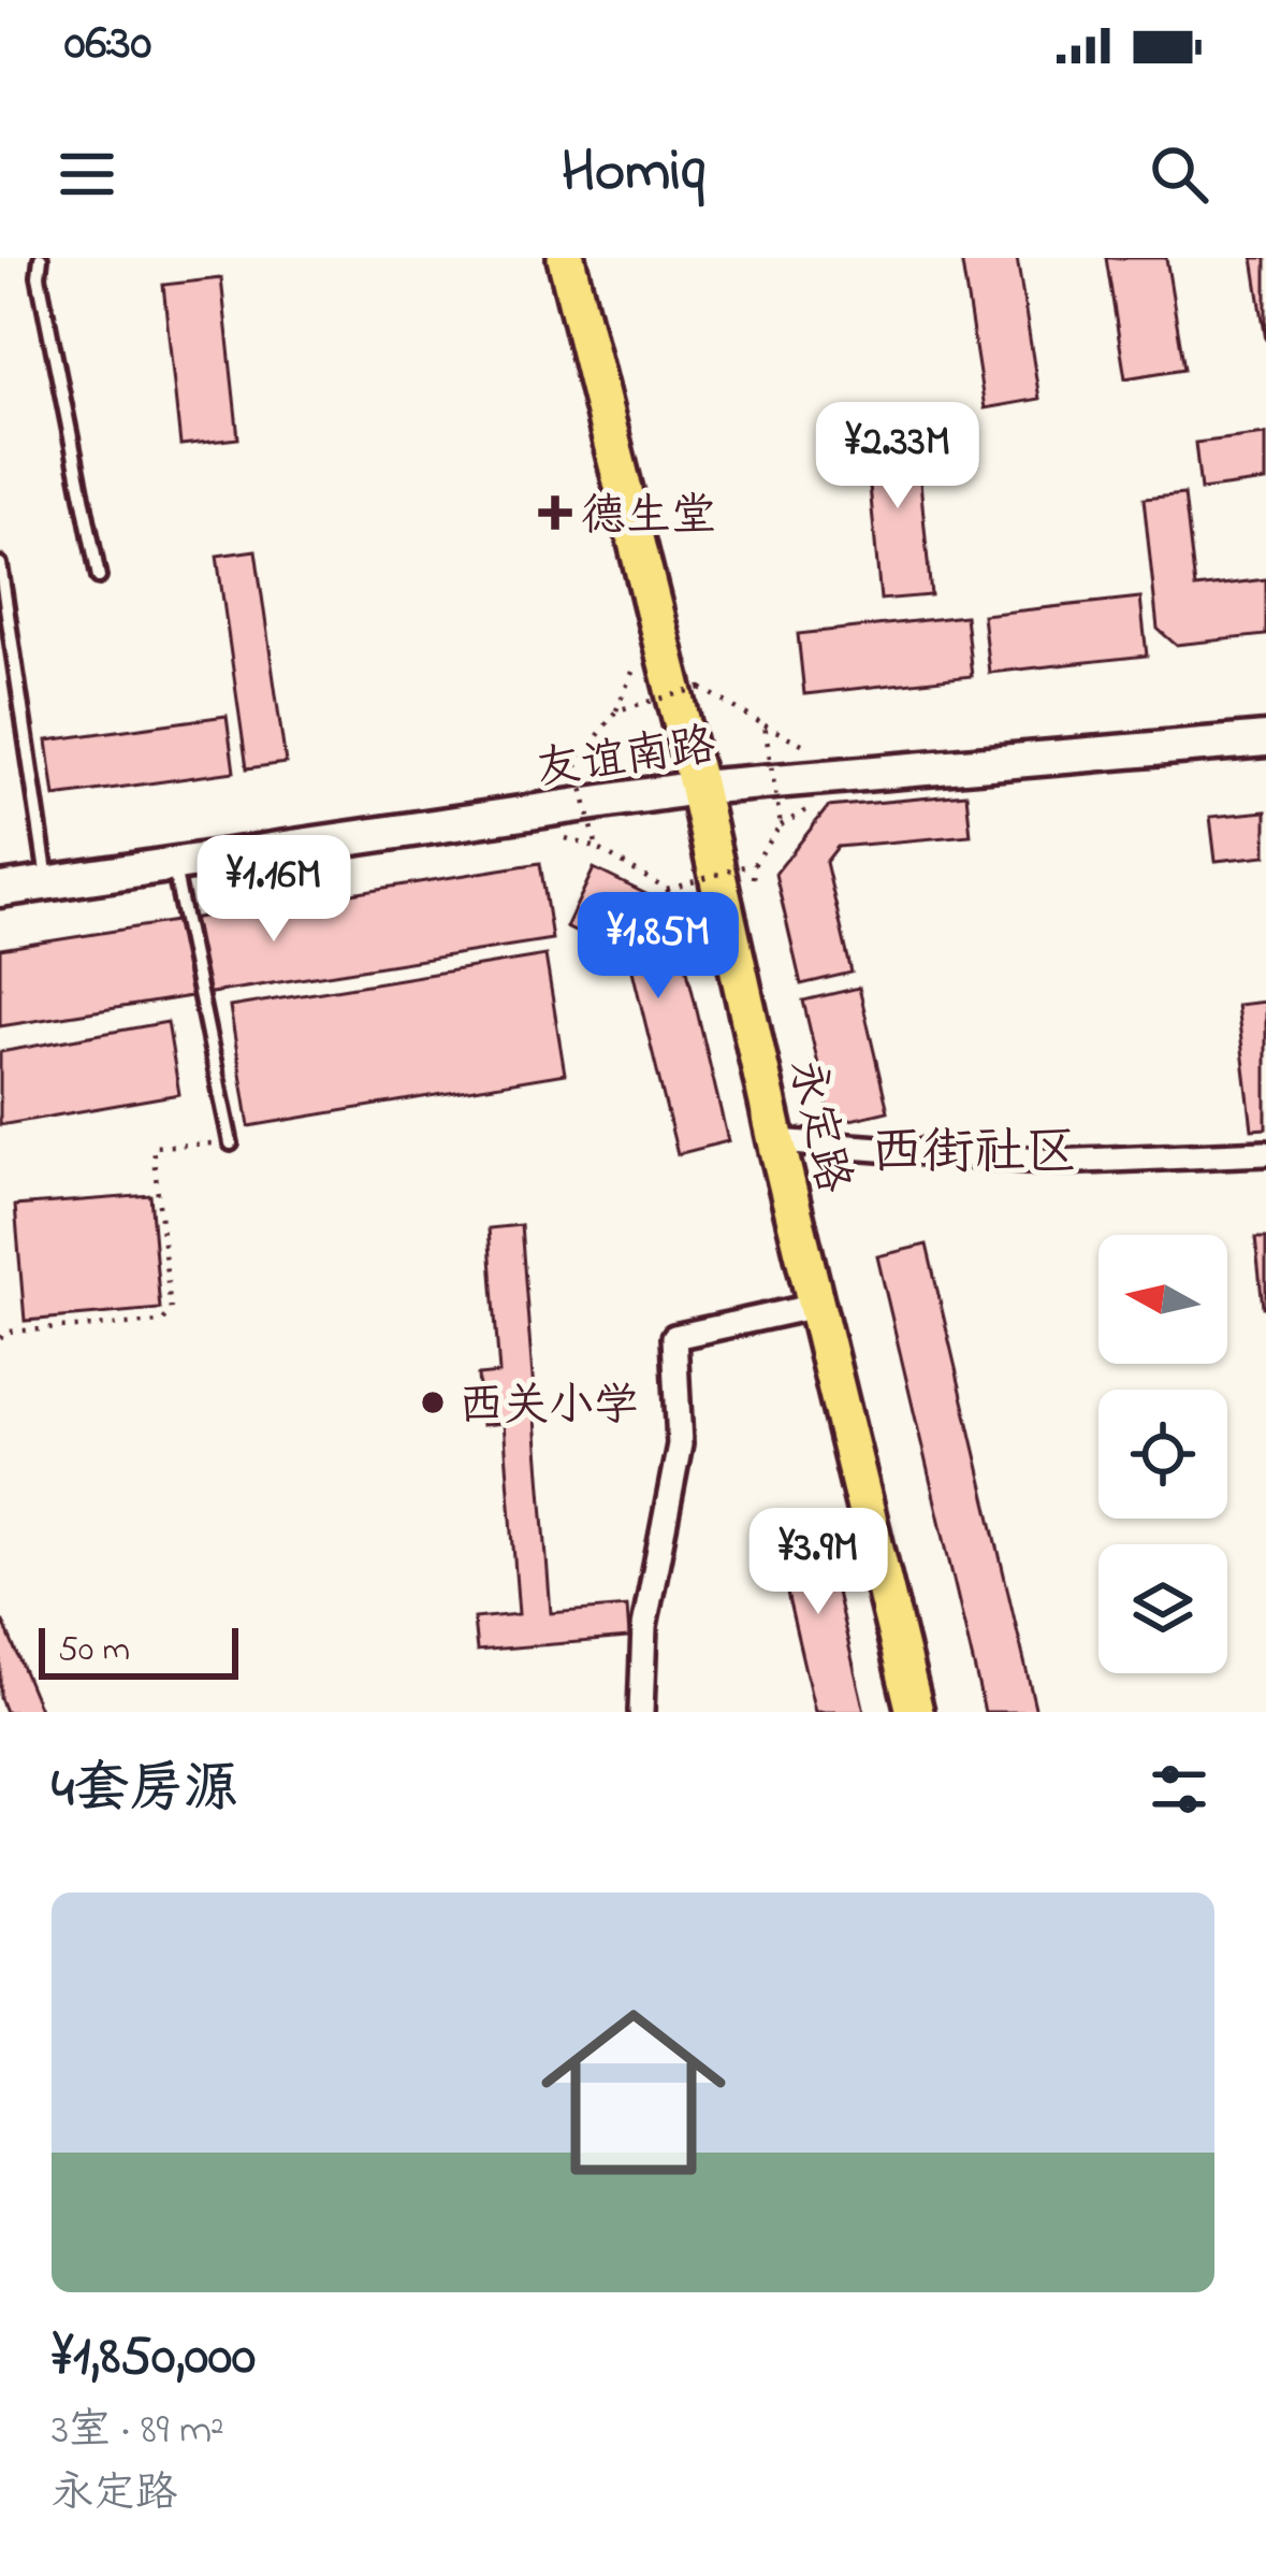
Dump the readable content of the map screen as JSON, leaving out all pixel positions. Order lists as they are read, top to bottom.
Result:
{
  "streets": {
    "main road": ["友谊南路", "永定路"]
  },
  "crossings": [
    ["友谊南路", "永定路"]
  ],
  "districts": ["西街社区"],
  "places": {
    "health": ["德生堂"],
    "other": ["西关小学"]
  },
  "scale_bar": "50 m",
  "north": "left",
  "page": {
    "status": "06:30",
    "header": "Homiq",
    "price": [
      "¥2.33M",
      "¥1.16M",
      "¥1.85M",
      "¥3.9M"
    ],
    "scale": "50 m",
    "heading": "4套房源",
    "list": [
      {
        "name": "¥1,850,000",
        "note": "3室 · 89 m² · 永定路"
      }
    ]
  }
}
